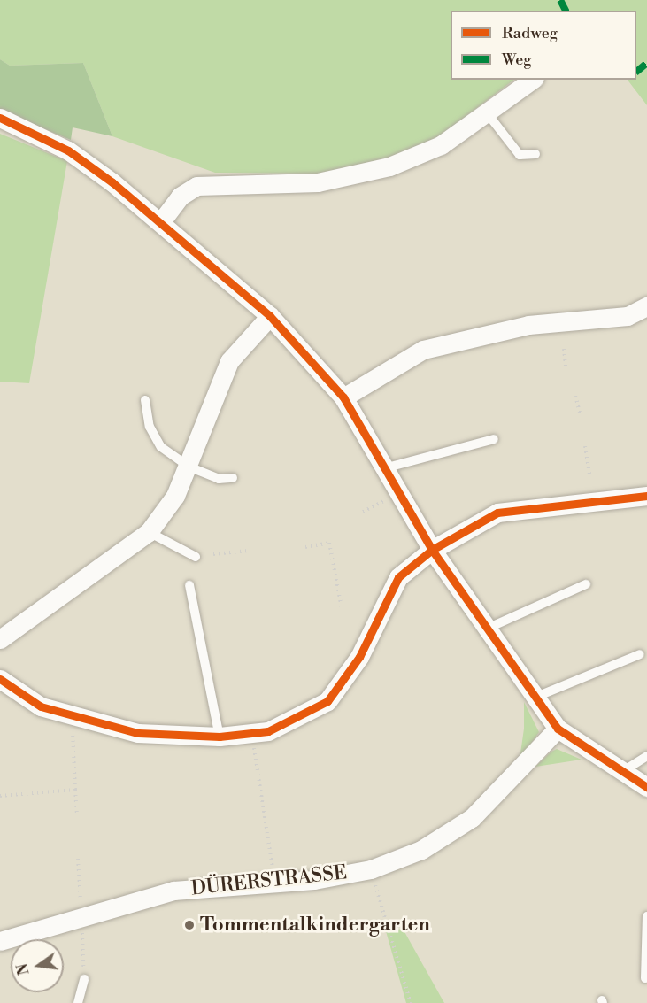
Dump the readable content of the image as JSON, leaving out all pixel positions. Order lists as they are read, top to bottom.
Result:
{
  "streets": {
    "street": ["DÜRERSTRASSE"]
  },
  "places": ["Tommentalkindergarten"],
  "legend": ["Radweg", "Weg"],
  "north": "left"
}
